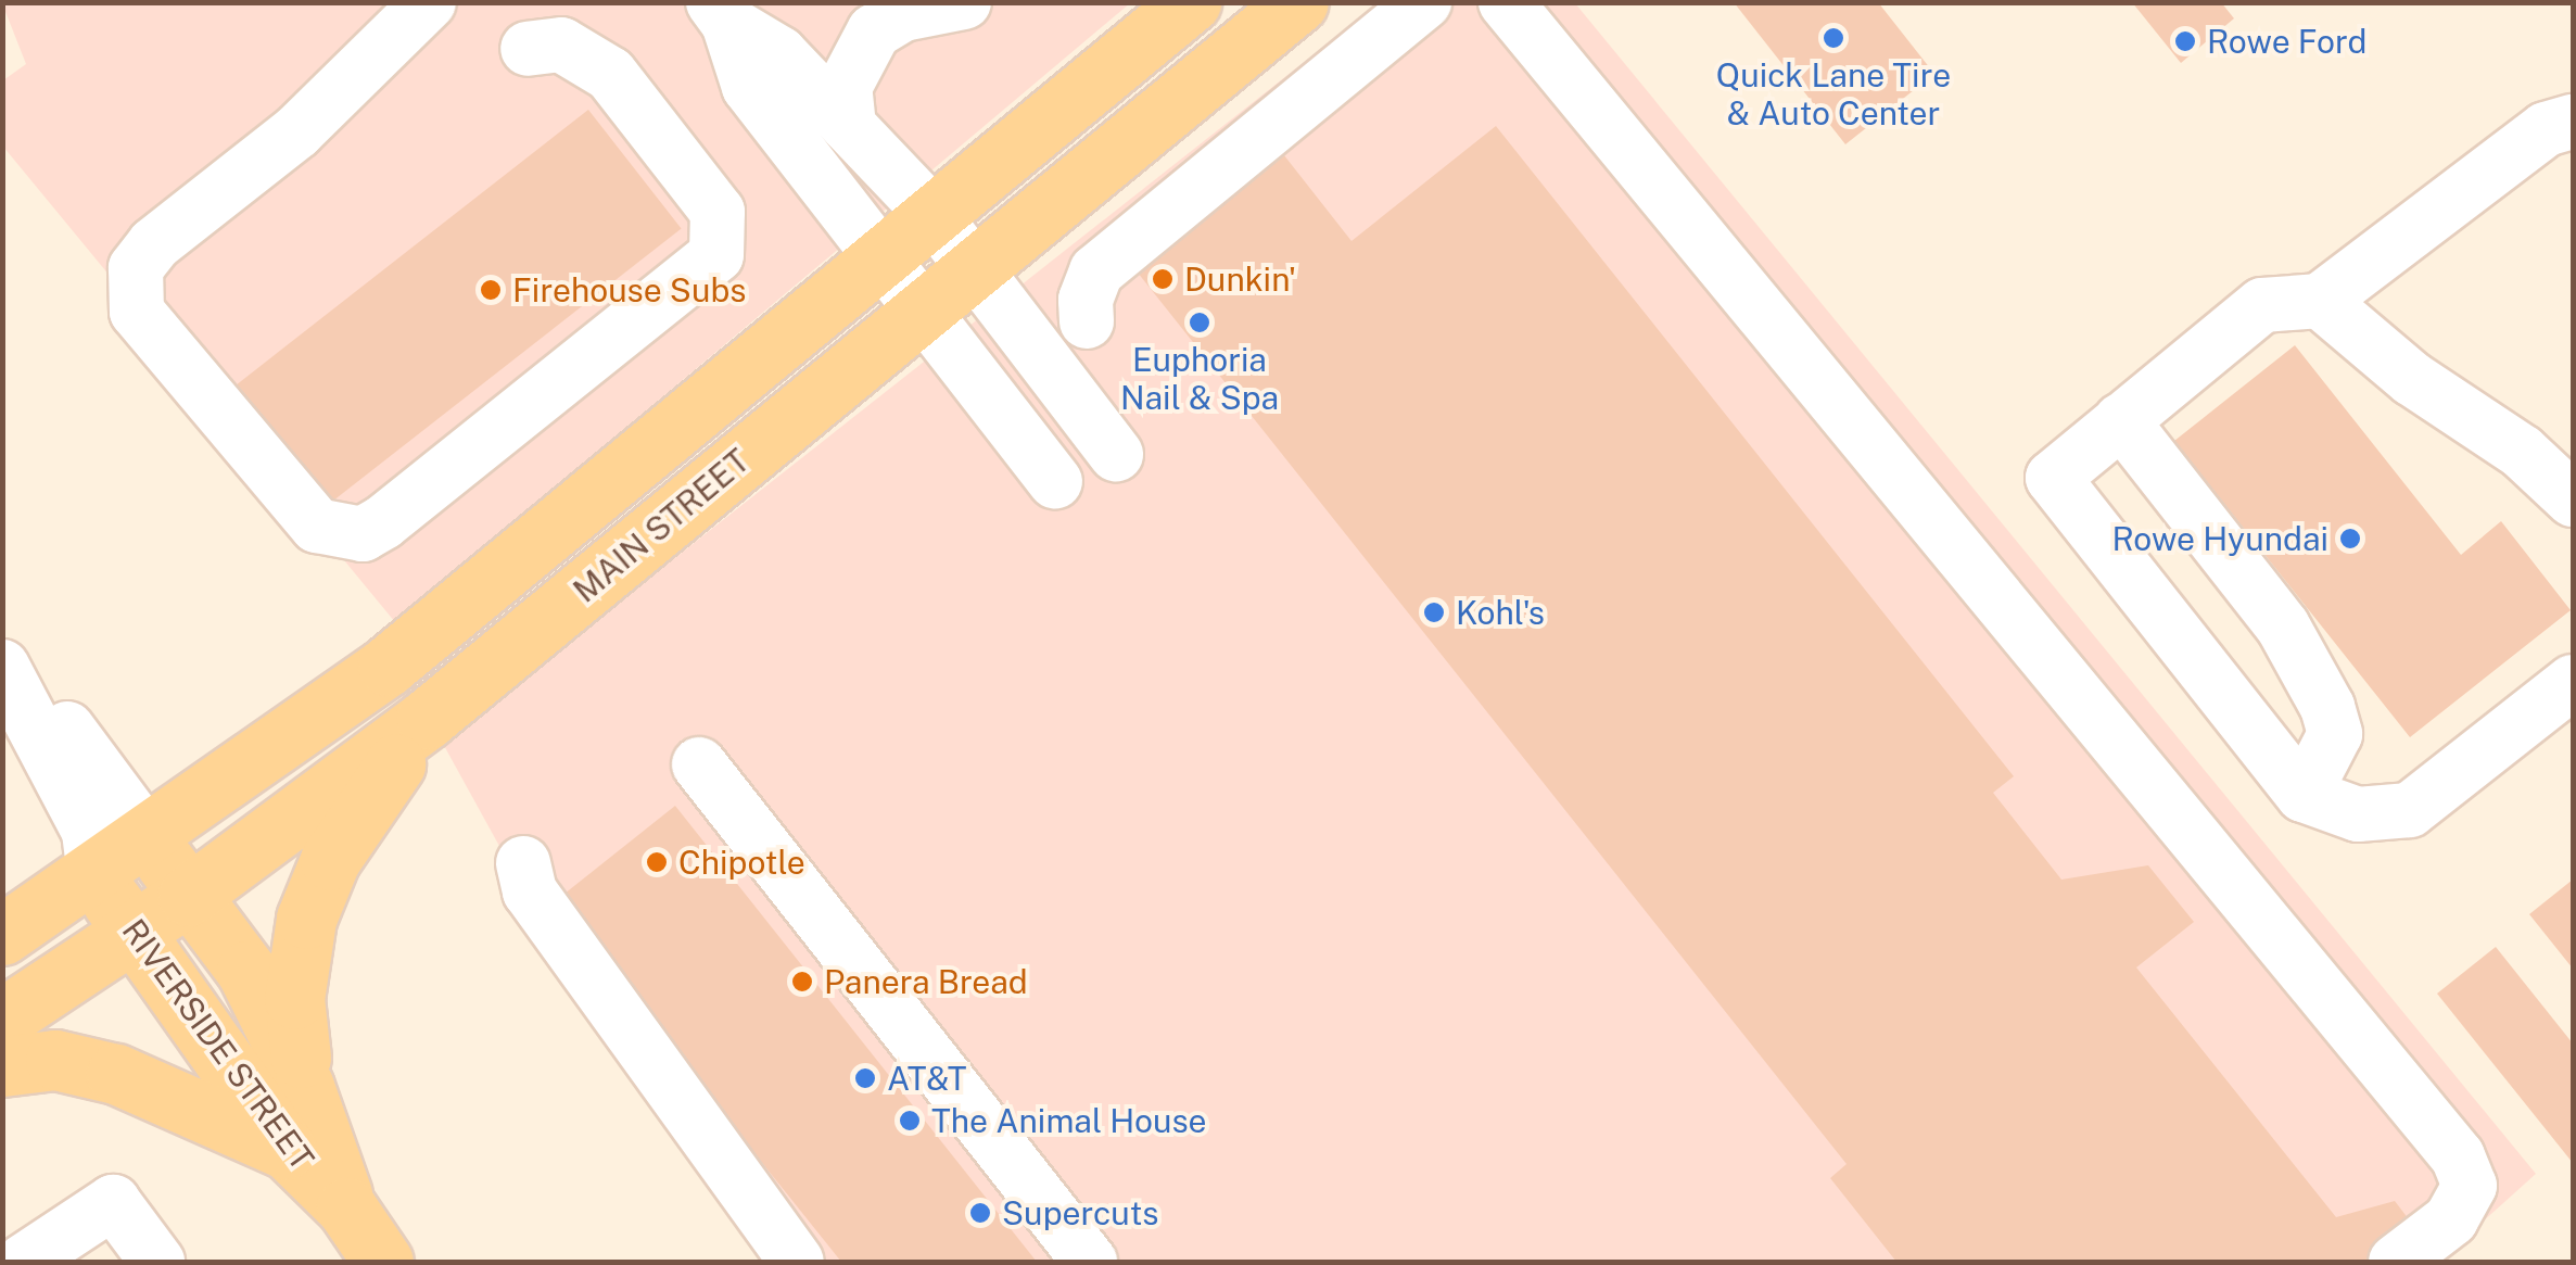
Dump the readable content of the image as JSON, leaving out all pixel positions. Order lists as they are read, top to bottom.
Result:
{
  "streets": {
    "main road": ["MAIN STREET", "RIVERSIDE STREET"]
  },
  "crossings": [
    ["MAIN STREET", "RIVERSIDE STREET"]
  ],
  "places": [
    "Quick Lane Tire & Auto Center",
    "Rowe Ford",
    "Dunkin'",
    "Firehouse Subs",
    "Euphoria Nail & Spa",
    "Rowe Hyundai",
    "Kohl's",
    "Chipotle",
    "Panera Bread",
    "AT&T",
    "The Animal House",
    "Supercuts"
  ]
}
